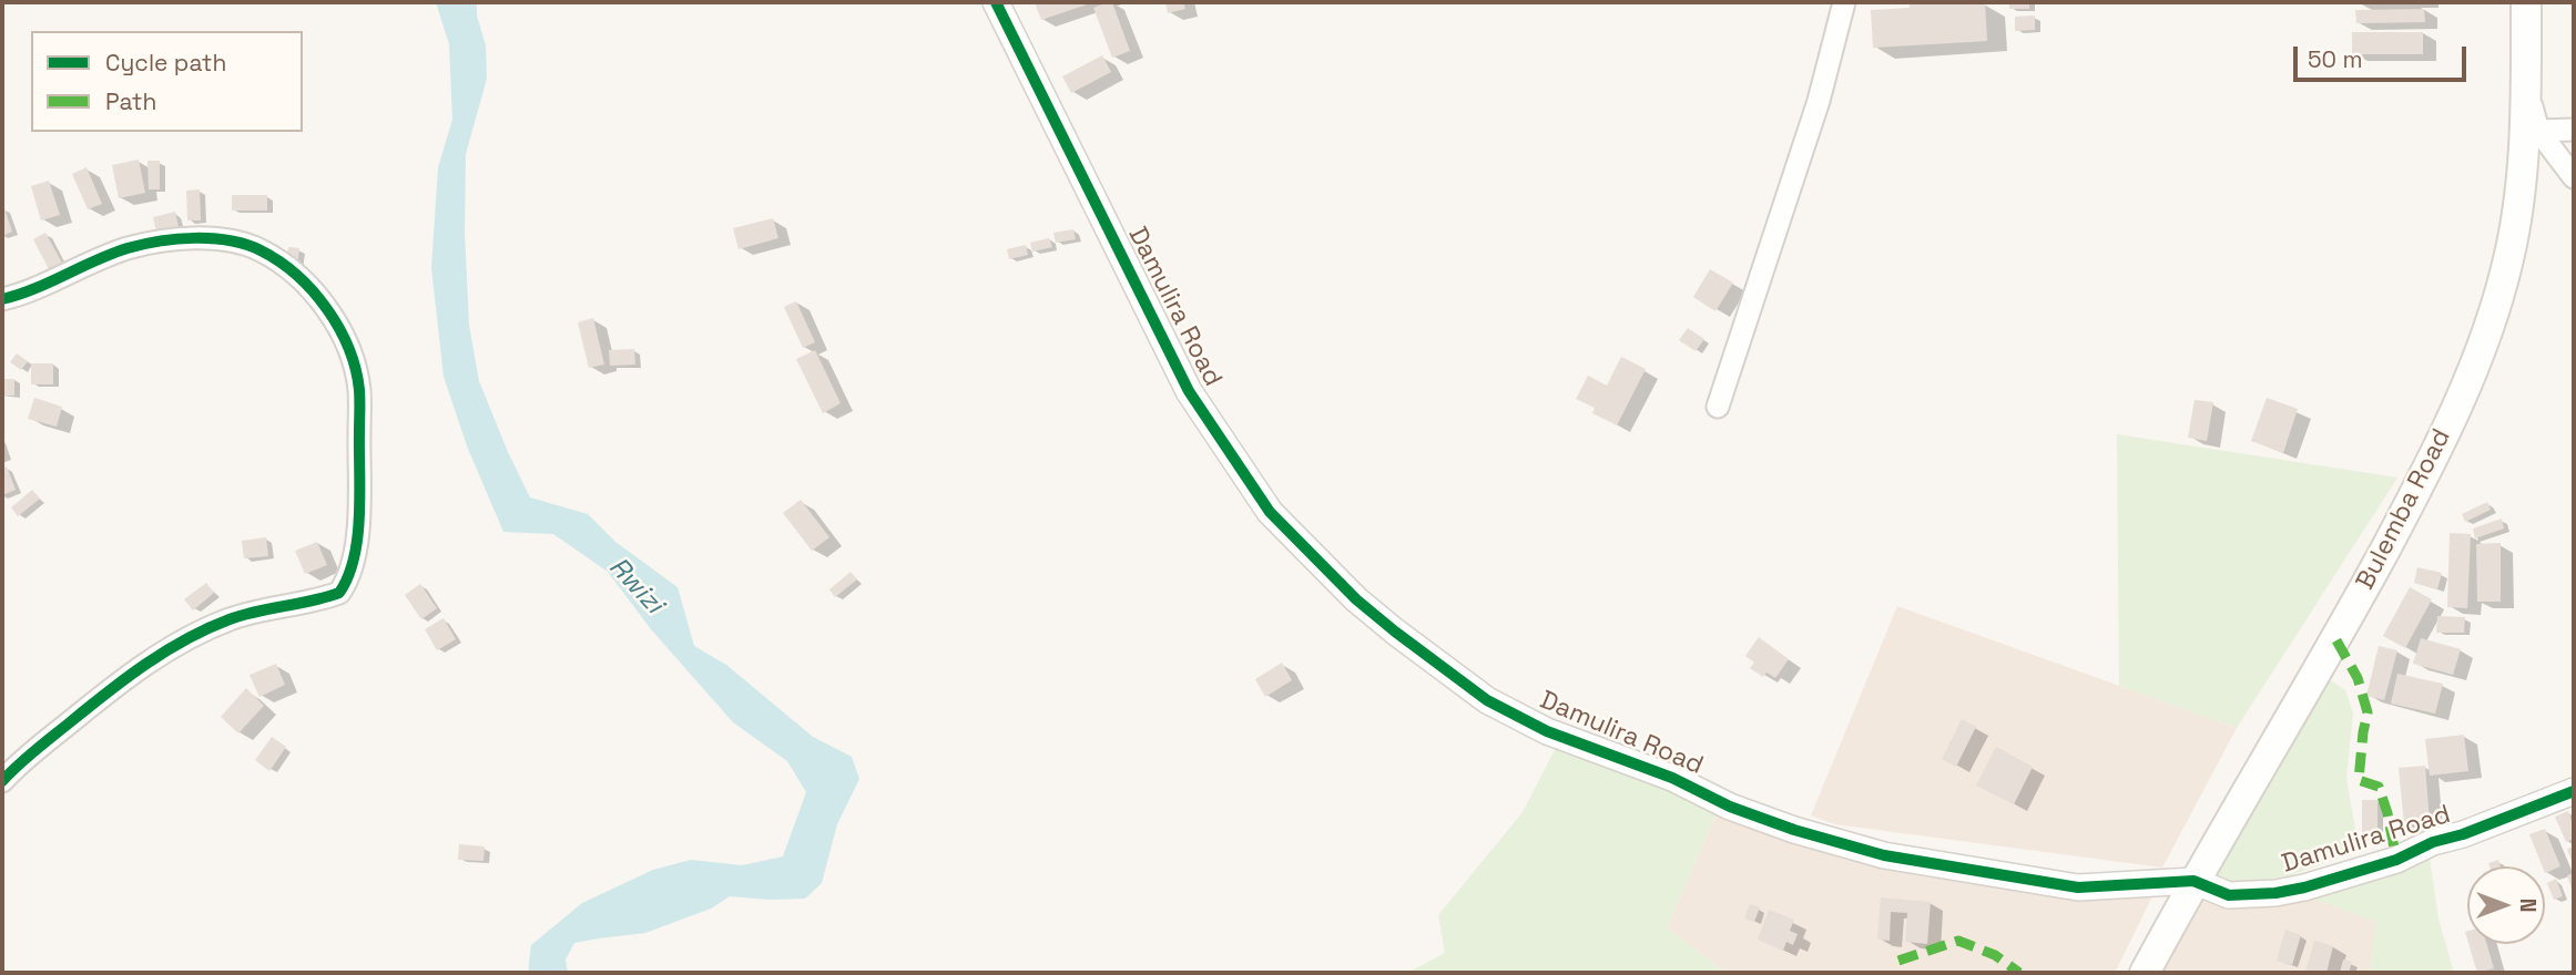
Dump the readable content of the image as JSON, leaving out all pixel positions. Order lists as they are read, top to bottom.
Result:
{
  "streets": {
    "main road": ["Bulemba Road"],
    "street": ["Damulira Road"]
  },
  "crossings": [
    ["Damulira Road", "Bulemba Road"]
  ],
  "water": ["Rwizi"],
  "legend": ["Cycle path", "Path"],
  "scale_bar": "50 m",
  "north": "right"
}
